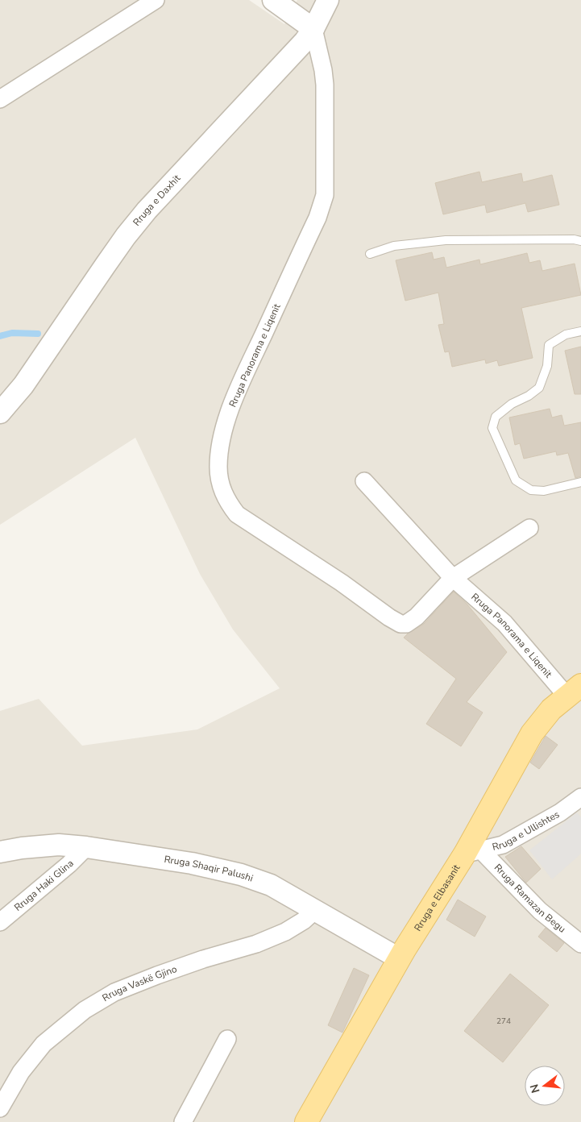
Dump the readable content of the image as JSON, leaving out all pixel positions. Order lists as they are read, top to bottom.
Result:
{
  "streets": {
    "main road": ["Rruga e Elbasanit"],
    "street": [
      "Rruga e Daxhit",
      "Rruga Panorama e Liqenit",
      "Rruga e Ullishtes",
      "Rruga Shaqir Palushi",
      "Rruga Haki Glina",
      "Rruga Ramazan Begu",
      "Rruga Vaskë Gjino"
    ]
  },
  "crossings": [
    ["Rruga e Daxhit", "Rruga Panorama e Liqenit"],
    ["Rruga Panorama e Liqenit", "Rruga e Elbasanit"],
    ["Rruga e Ullishtes", "Rruga e Elbasanit"],
    ["Rruga e Ullishtes", "Rruga Ramazan Begu"],
    ["Rruga Shaqir Palushi", "Rruga Haki Glina"],
    ["Rruga Shaqir Palushi", "Rruga e Elbasanit"],
    ["Rruga Shaqir Palushi", "Rruga Vaskë Gjino"],
    ["Rruga e Elbasanit", "Rruga Ramazan Begu"]
  ],
  "house_numbers": ["274"],
  "north": "left"
}
